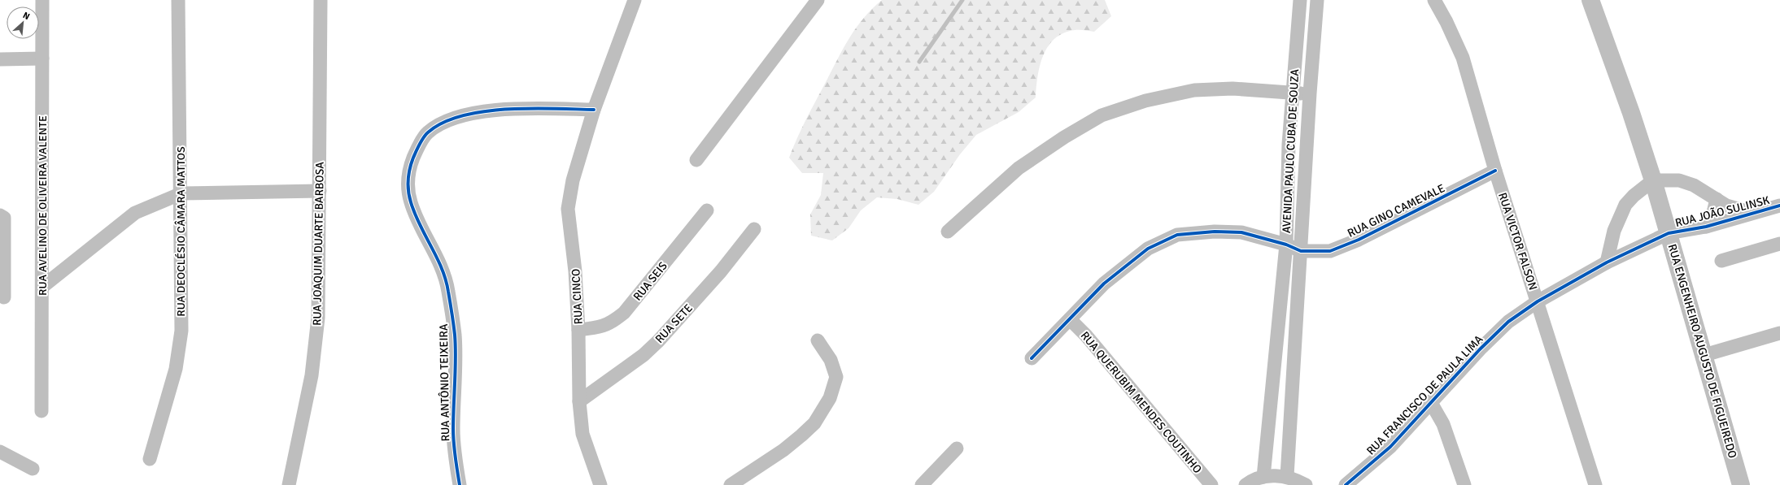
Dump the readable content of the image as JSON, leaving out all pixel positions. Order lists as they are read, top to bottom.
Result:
{
  "streets": {
    "main road": ["RUA ENGENHEIRO AUGUSTO DE FIGUEIREDO"],
    "street": [
      "AVENIDA PAULO CUBA DE SOUZA",
      "RUA AVELINO DE OLIVEIRA VALENTE",
      "RUA GINO CAMEVALE",
      "RUA JOÃO SULINSK",
      "RUA DEOCLÉSIO CÂMARA MATTOS",
      "RUA VICTOR FALSON",
      "RUA JOAQUIM DUARTE BARBOSA",
      "RUA SEIS",
      "RUA CINCO",
      "RUA SETE",
      "RUA ANTÔNIO TEIXEIRA",
      "RUA FRANCISCO DE PAULA LIMA",
      "RUA QUERUBIM MENDES COUTINHO"
    ]
  },
  "crossings": [
    ["AVENIDA PAULO CUBA DE SOUZA", "RUA GINO CAMEVALE"],
    ["RUA GINO CAMEVALE", "RUA VICTOR FALSON"],
    ["RUA JOÃO SULINSK", "RUA ENGENHEIRO AUGUSTO DE FIGUEIREDO"],
    ["RUA JOÃO SULINSK", "RUA FRANCISCO DE PAULA LIMA"],
    ["RUA VICTOR FALSON", "RUA FRANCISCO DE PAULA LIMA"],
    ["RUA SEIS", "RUA CINCO"],
    ["RUA CINCO", "RUA SETE"],
    ["RUA CINCO", "RUA ANTÔNIO TEIXEIRA"],
    ["RUA ENGENHEIRO AUGUSTO DE FIGUEIREDO", "RUA FRANCISCO DE PAULA LIMA"]
  ],
  "north": "top right"
}
